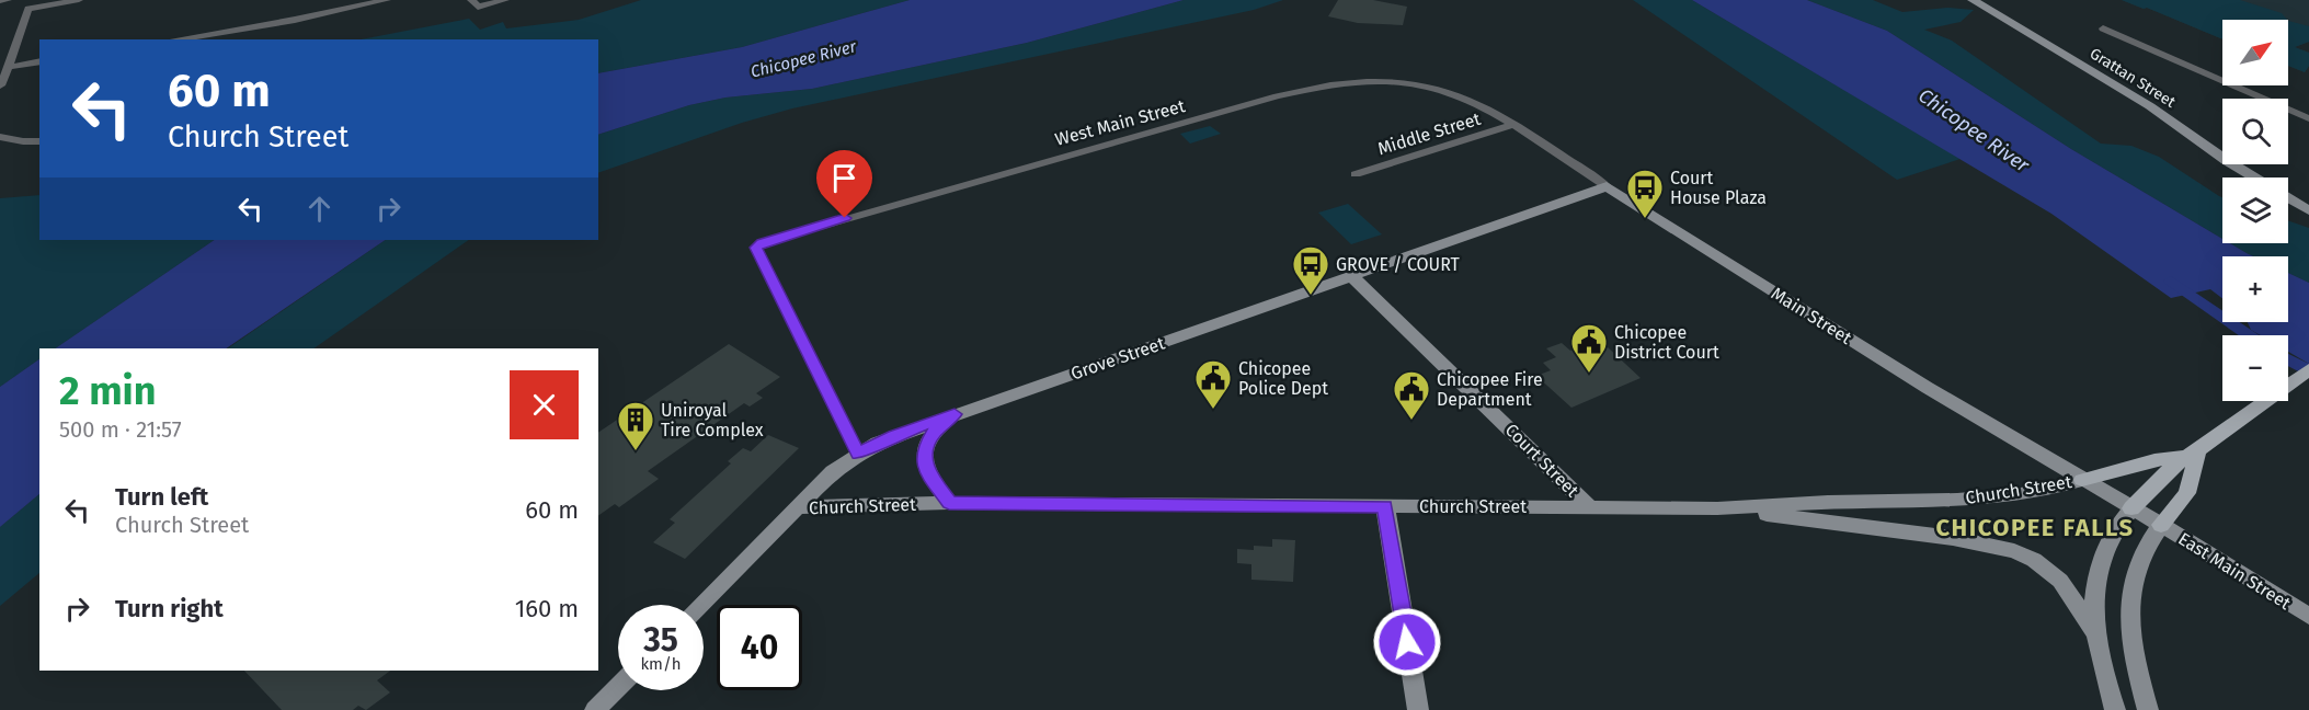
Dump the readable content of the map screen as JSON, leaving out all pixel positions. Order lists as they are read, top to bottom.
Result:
{
  "streets": {
    "main road": [
      "Grattan Street",
      "Main Street",
      "Grove Street",
      "Court Street",
      "Church Street",
      "East Main Street"
    ],
    "street": ["West Main Street", "Middle Street"]
  },
  "crossings": [
    ["West Main Street", "Main Street"],
    ["West Main Street", "Grove Street"],
    ["Middle Street", "Main Street"],
    ["Main Street", "Grove Street"],
    ["Main Street", "Church Street"],
    ["Main Street", "East Main Street"],
    ["Grove Street", "Court Street"],
    ["Grove Street", "Church Street"],
    ["Court Street", "Church Street"]
  ],
  "districts": ["CHICOPEE FALLS"],
  "water": ["Chicopee River"],
  "places": {
    "bus stop": ["Court House Plaza", "GROVE / COURT"],
    "public building": ["Chicopee District Court", "Chicopee Police Dept", "Chicopee Fire Department"],
    "building": ["Uniroyal Tire Complex"]
  },
  "north": "top right",
  "page": {
    "map_buttons": ["+", "−"],
    "turn": ["60 m", "Church Street"],
    "heading": ["2 min", "500 m · 21:57"],
    "list": [
      {
        "name": "Turn left",
        "note": "Church Street",
        "value": "60 m"
      },
      {
        "name": "Turn right",
        "value": "160 m"
      }
    ],
    "speed": "35 km/h",
    "limit": "40"
  }
}
